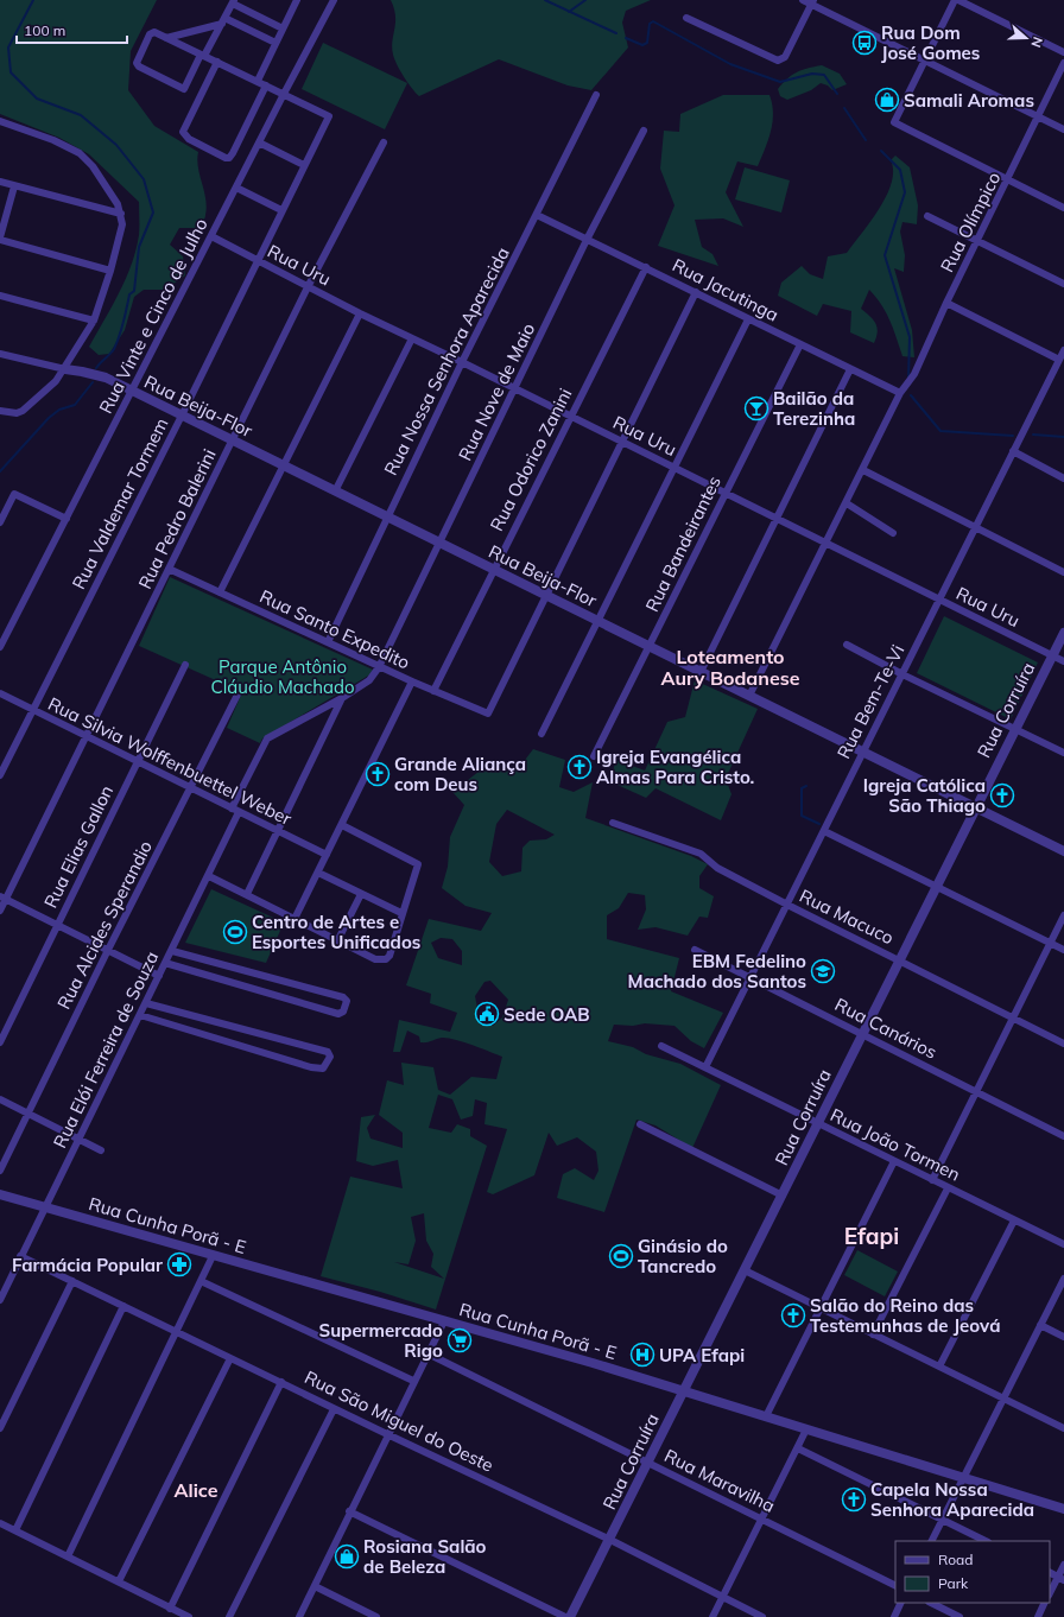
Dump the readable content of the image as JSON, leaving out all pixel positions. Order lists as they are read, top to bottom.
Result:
{
  "streets": {
    "street": [
      "Rua Olímpico",
      "Rua Uru",
      "Rua Jacutinga",
      "Rua Vinte e Cinco de Julho",
      "Rua Nossa Senhora Aparecida",
      "Rua Nove de Maio",
      "Rua Beija-Flor",
      "Rua Odorico Zanini",
      "Rua Valdemar Tormem",
      "Rua Pedro Balerini",
      "Rua Bandeirantes",
      "Rua Santo Expedito",
      "Rua Bem-Te-Vi",
      "Rua Corruíra",
      "Rua Silvia Wolffenbuettel Weber",
      "Rua Elias Gallon",
      "Rua Macuco",
      "Rua Alcides Sperandio",
      "Rua Canários",
      "Rua Elói Ferreira de Souza",
      "Rua João Tormen",
      "Rua Cunha Porã - E",
      "Rua São Miguel do Oeste",
      "Rua Maravilha"
    ]
  },
  "crossings": [
    ["Rua Olímpico", "Rua Uru"],
    ["Rua Olímpico", "Rua Jacutinga"],
    ["Rua Olímpico", "Rua Beija-Flor"],
    ["Rua Uru", "Rua Vinte e Cinco de Julho"],
    ["Rua Uru", "Rua Nossa Senhora Aparecida"],
    ["Rua Uru", "Rua Nove de Maio"],
    ["Rua Uru", "Rua Odorico Zanini"],
    ["Rua Uru", "Rua Valdemar Tormem"],
    ["Rua Uru", "Rua Pedro Balerini"],
    ["Rua Uru", "Rua Bandeirantes"],
    ["Rua Uru", "Rua Bem-Te-Vi"],
    ["Rua Uru", "Rua Corruíra"],
    ["Rua Jacutinga", "Rua Nossa Senhora Aparecida"],
    ["Rua Jacutinga", "Rua Nove de Maio"],
    ["Rua Jacutinga", "Rua Odorico Zanini"],
    ["Rua Jacutinga", "Rua Bandeirantes"],
    ["Rua Vinte e Cinco de Julho", "Rua Beija-Flor"],
    ["Rua Vinte e Cinco de Julho", "Rua Valdemar Tormem"],
    ["Rua Nossa Senhora Aparecida", "Rua Beija-Flor"],
    ["Rua Nossa Senhora Aparecida", "Rua Santo Expedito"],
    ["Rua Nove de Maio", "Rua Beija-Flor"],
    ["Rua Nove de Maio", "Rua Santo Expedito"],
    ["Rua Nove de Maio", "Rua Silvia Wolffenbuettel Weber"],
    ["Rua Beija-Flor", "Rua Odorico Zanini"],
    ["Rua Beija-Flor", "Rua Valdemar Tormem"],
    ["Rua Beija-Flor", "Rua Pedro Balerini"],
    ["Rua Beija-Flor", "Rua Bandeirantes"],
    ["Rua Beija-Flor", "Rua Santo Expedito"],
    ["Rua Beija-Flor", "Rua Bem-Te-Vi"],
    ["Rua Beija-Flor", "Rua Corruíra"],
    ["Rua Odorico Zanini", "Rua Santo Expedito"],
    ["Rua Valdemar Tormem", "Rua Silvia Wolffenbuettel Weber"],
    ["Rua Pedro Balerini", "Rua Santo Expedito"],
    ["Rua Pedro Balerini", "Rua Silvia Wolffenbuettel Weber"],
    ["Rua Bem-Te-Vi", "Rua Macuco"],
    ["Rua Bem-Te-Vi", "Rua Canários"],
    ["Rua Bem-Te-Vi", "Rua João Tormen"],
    ["Rua Corruíra", "Rua Macuco"],
    ["Rua Corruíra", "Rua Canários"],
    ["Rua Corruíra", "Rua João Tormen"],
    ["Rua Corruíra", "Rua Cunha Porã - E"],
    ["Rua Corruíra", "Rua São Miguel do Oeste"],
    ["Rua Corruíra", "Rua Maravilha"],
    ["Rua Silvia Wolffenbuettel Weber", "Rua Elias Gallon"],
    ["Rua Silvia Wolffenbuettel Weber", "Rua Alcides Sperandio"],
    ["Rua Silvia Wolffenbuettel Weber", "Rua Elói Ferreira de Souza"],
    ["Rua Elói Ferreira de Souza", "Rua Cunha Porã - E"],
    ["Rua Elói Ferreira de Souza", "Rua São Miguel do Oeste"]
  ],
  "districts": ["Loteamento Aury Bodanese", "Efapi", "Alice"],
  "parks": ["Parque Antônio Cláudio Machado"],
  "places": {
    "bus stop": ["Rua Dom José Gomes"],
    "shop": ["Samali Aromas", "Rosiana Salão de Beleza"],
    "bar": ["Bailão da Terezinha"],
    "church": [
      "Igreja Evangélica Almas Para Cristo.",
      "Grande Aliança com Deus",
      "Igreja Católica São Thiago",
      "Salão do Reino das Testemunhas de Jeová",
      "Capela Nossa Senhora Aparecida"
    ],
    "sports": ["Centro de Artes e Esportes Unificados", "Ginásio do Tancredo"],
    "school or university": ["EBM Fedelino Machado dos Santos"],
    "public building": ["Sede OAB"],
    "pharmacy": ["Farmácia Popular"],
    "supermarket": ["Supermercado Rigo"],
    "hospital": ["UPA Efapi"]
  },
  "legend": ["Road", "Park"],
  "scale_bar": "100 m",
  "north": "right"
}
